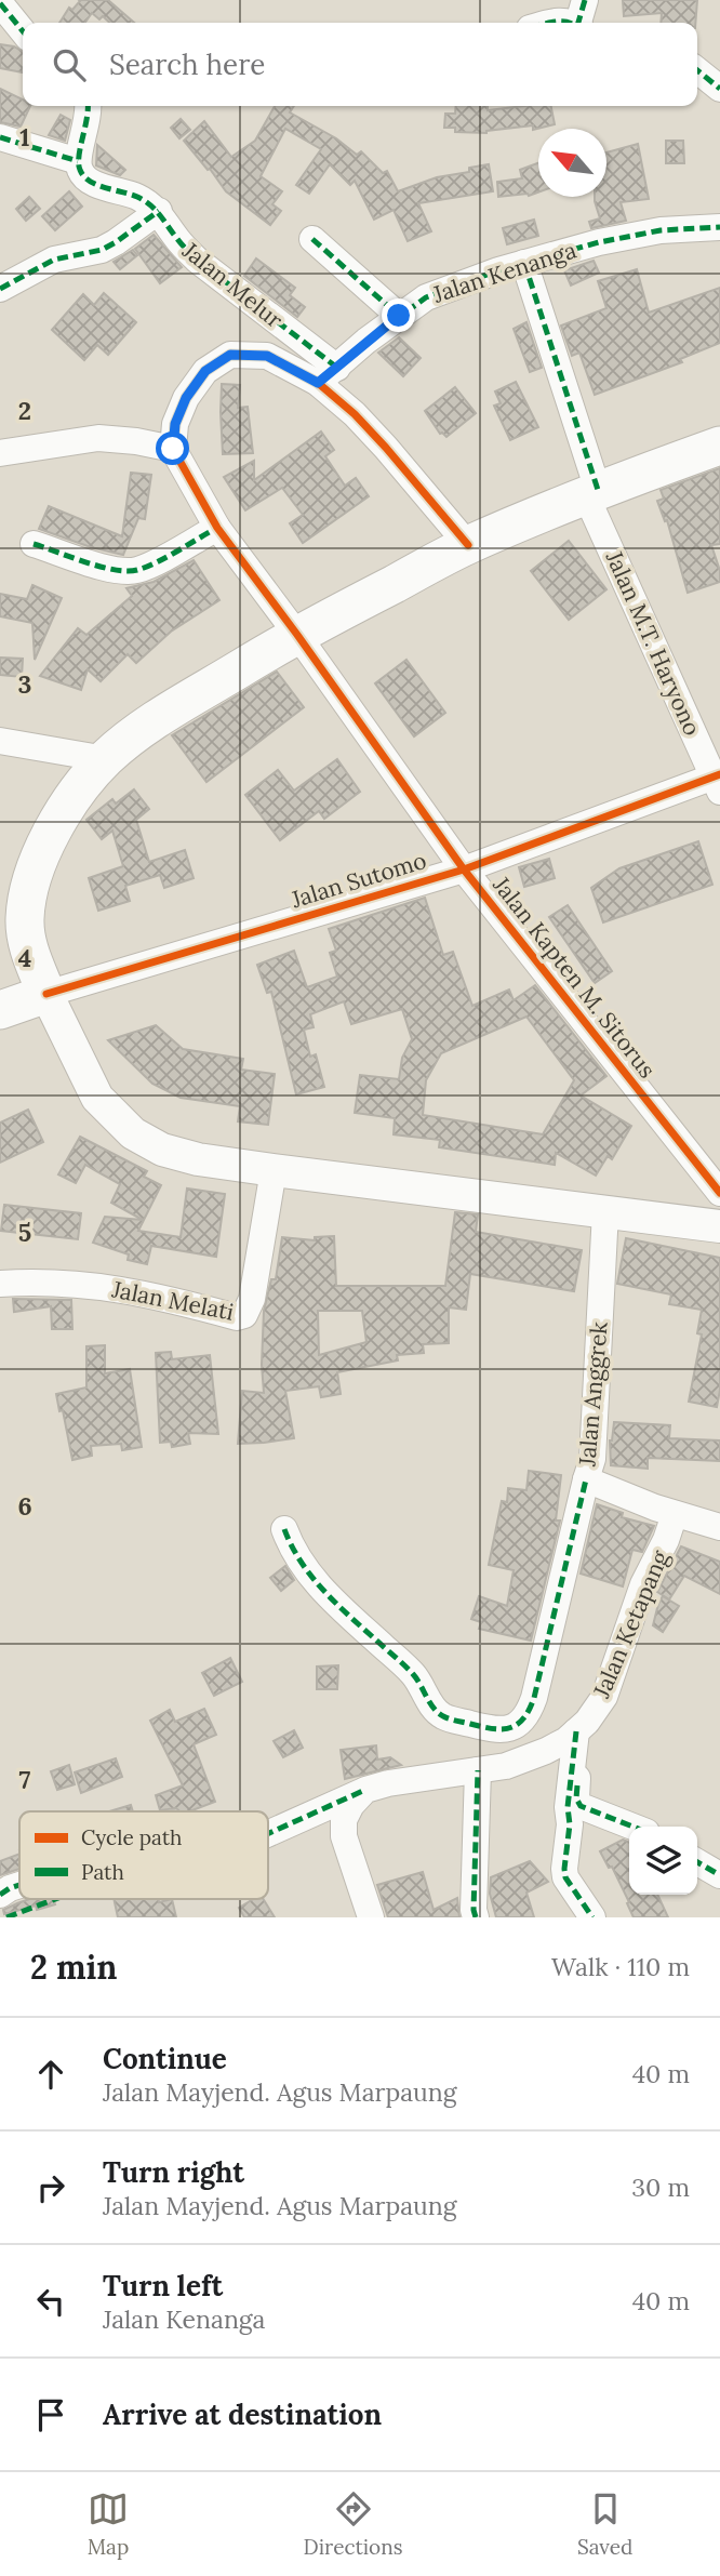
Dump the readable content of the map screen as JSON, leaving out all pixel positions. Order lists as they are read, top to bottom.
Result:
{
  "streets": {
    "street": [
      "Jalan Kenanga",
      "Jalan Melur",
      "Jalan M.T. Haryono",
      "Jalan Sutomo",
      "Jalan Kapten M. Sitorus",
      "Jalan Melati",
      "Jalan Anggrek",
      "Jalan Ketapang"
    ]
  },
  "crossings": [
    ["Jalan Kenanga", "Jalan Melur"],
    ["Jalan Kenanga", "Jalan M.T. Haryono"],
    ["Jalan M.T. Haryono", "Jalan Sutomo"],
    ["Jalan Sutomo", "Jalan Kapten M. Sitorus"],
    ["Jalan Anggrek", "Jalan Ketapang"]
  ],
  "legend": ["Cycle path", "Path"],
  "north": "top left",
  "page": {
    "search": "Search here",
    "heading": ["2 min", "Walk · 110 m"],
    "list": [
      ["Continue", "Jalan Mayjend. Agus Marpaung", "40 m"],
      ["Turn right", "Jalan Mayjend. Agus Marpaung", "30 m"],
      ["Turn left", "Jalan Kenanga", "40 m"],
      "Arrive at destination"
    ],
    "nav": ["Map", "Directions", "Saved"]
  },
  "grid": {
    "rows": [
      "1",
      "2",
      "3",
      "4",
      "5",
      "6",
      "7"
    ]
  }
}
